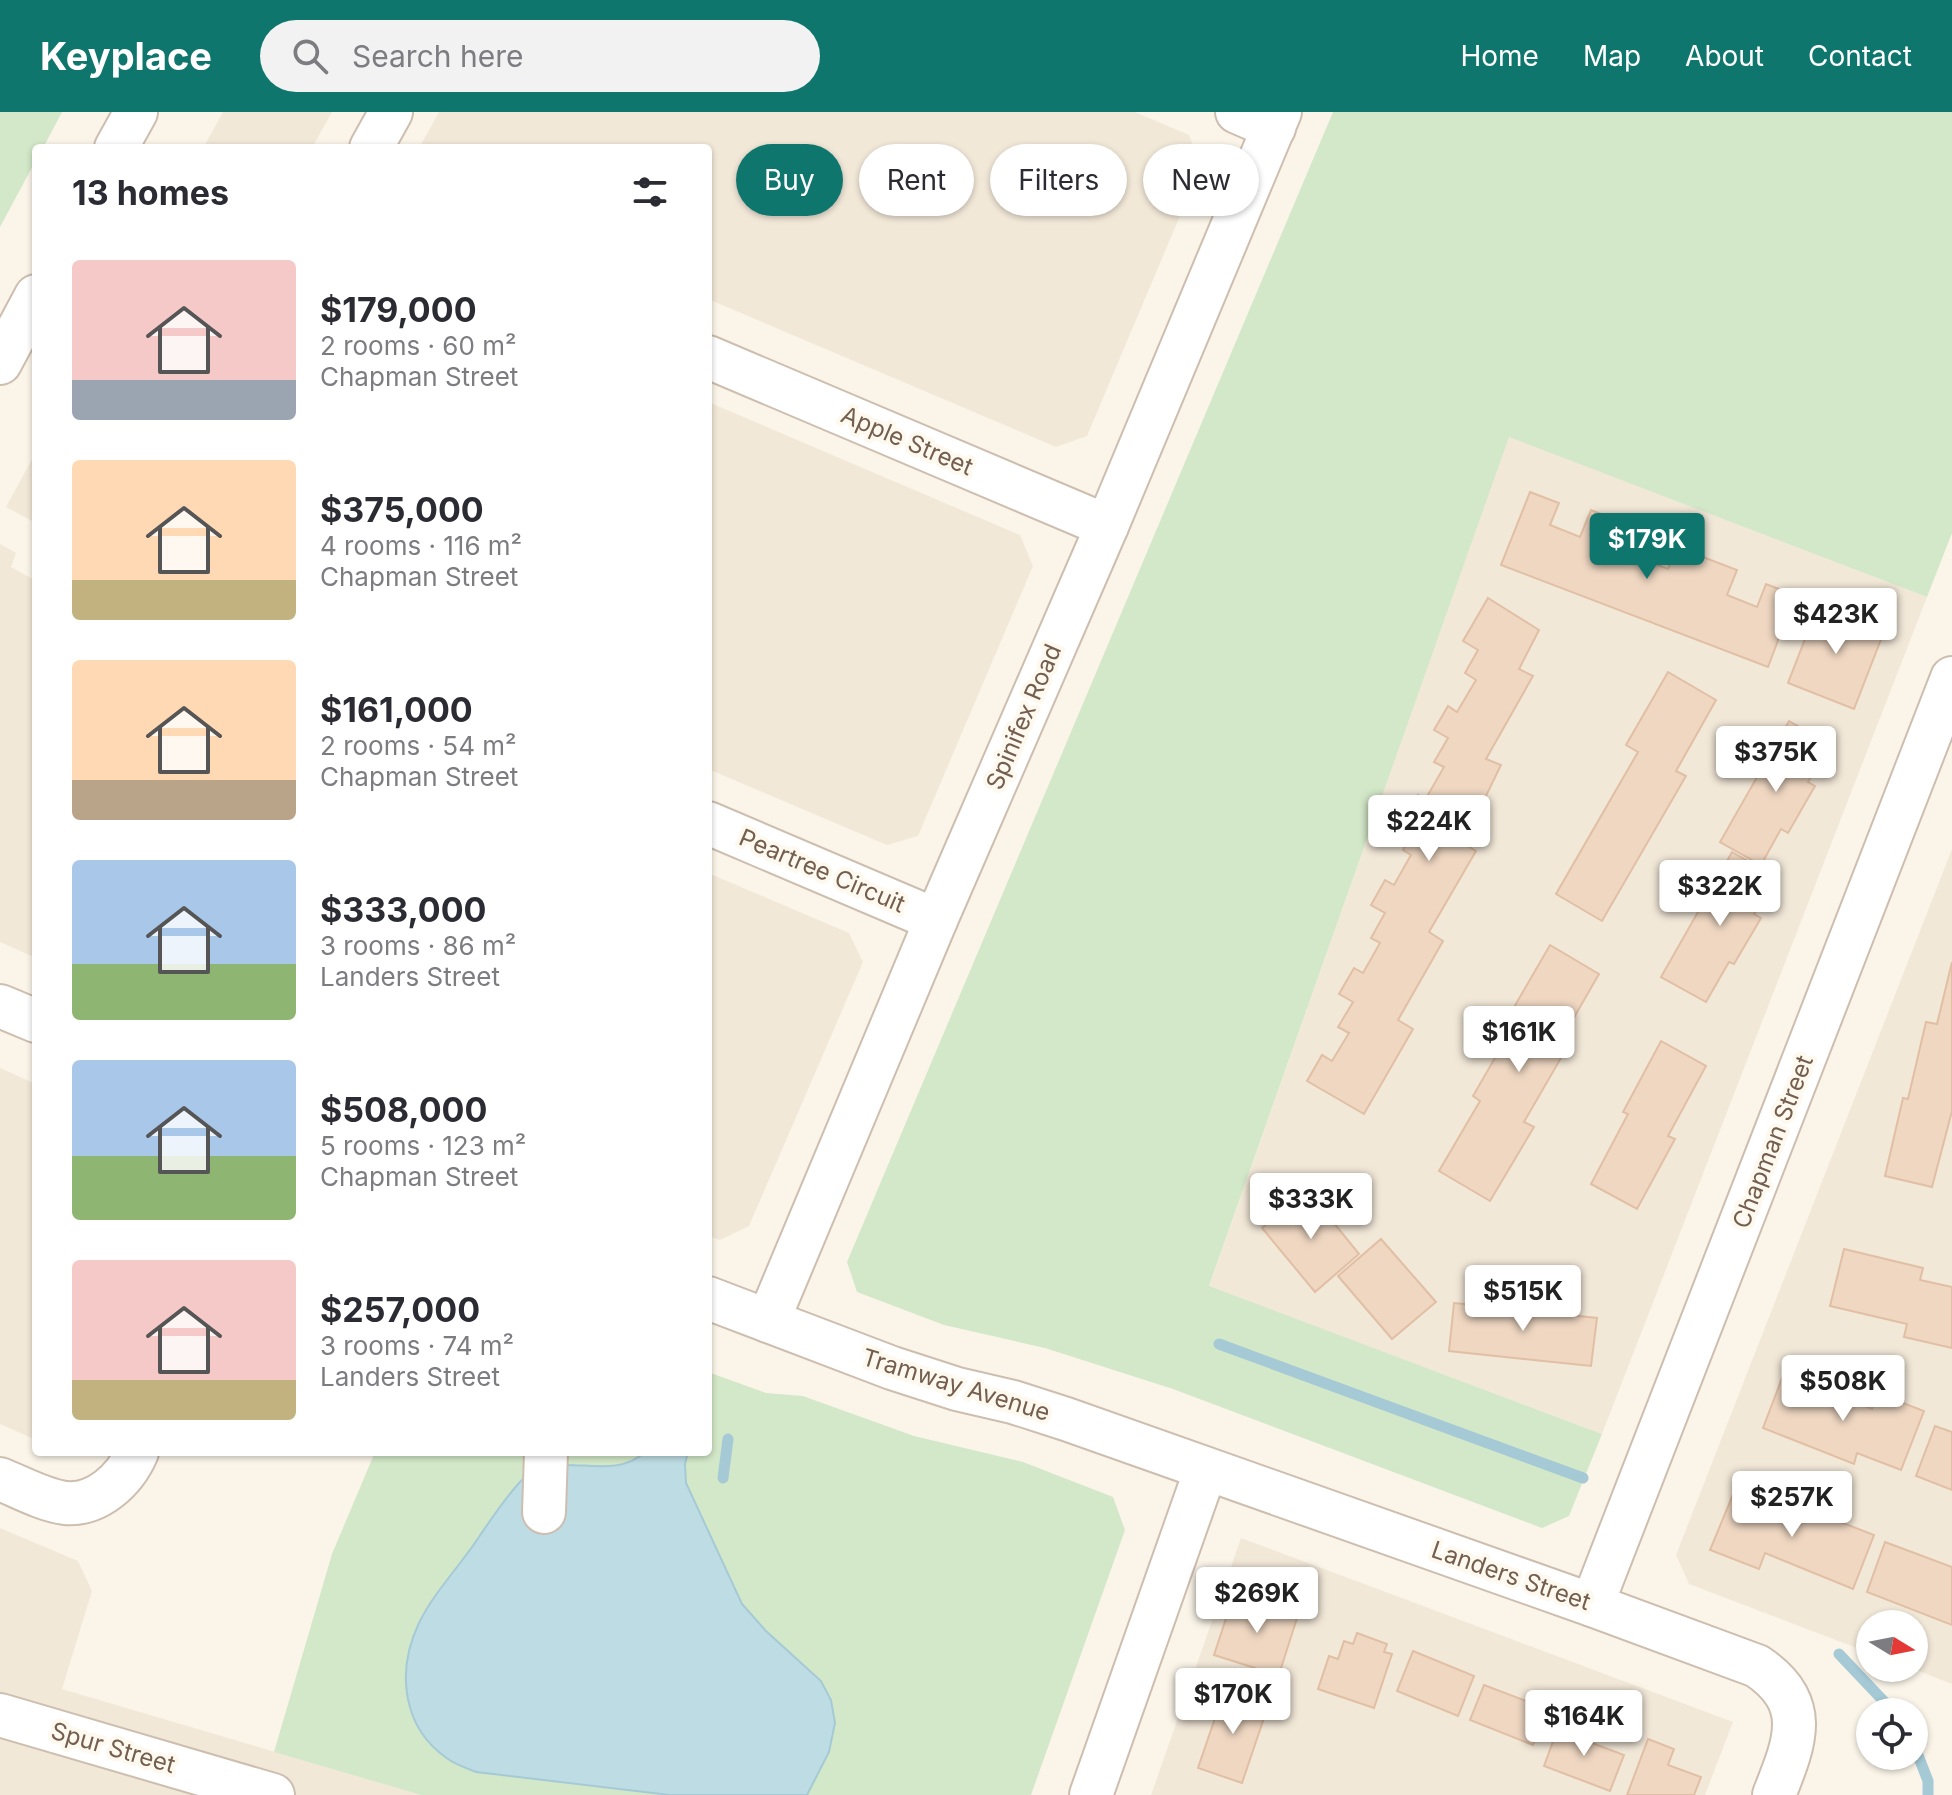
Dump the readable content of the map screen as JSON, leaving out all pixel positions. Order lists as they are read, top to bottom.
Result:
{
  "streets": {
    "street": [
      "Apple Street",
      "Spinifex Road",
      "Peartree Circuit",
      "Chapman Street",
      "Tramway Avenue",
      "Landers Street",
      "Spur Street"
    ]
  },
  "crossings": [
    ["Apple Street", "Spinifex Road"],
    ["Spinifex Road", "Peartree Circuit"],
    ["Spinifex Road", "Tramway Avenue"],
    ["Chapman Street", "Landers Street"],
    ["Tramway Avenue", "Landers Street"]
  ],
  "north": "right",
  "page": {
    "header": "Keyplace",
    "search": "Search here",
    "nav": [
      "Home",
      "Map",
      "About",
      "Contact"
    ],
    "chip": [
      "Buy",
      "Rent",
      "Filters",
      "New"
    ],
    "heading": "13 homes",
    "list": [
      {
        "name": "$179,000",
        "note": "2 rooms · 60 m² · Chapman Street"
      },
      {
        "name": "$375,000",
        "note": "4 rooms · 116 m² · Chapman Street"
      },
      {
        "name": "$161,000",
        "note": "2 rooms · 54 m² · Chapman Street"
      },
      {
        "name": "$333,000",
        "note": "3 rooms · 86 m² · Landers Street"
      },
      {
        "name": "$508,000",
        "note": "5 rooms · 123 m² · Chapman Street"
      },
      {
        "name": "$257,000",
        "note": "3 rooms · 74 m² · Landers Street"
      }
    ],
    "price": [
      "$179K",
      "$423K",
      "$375K",
      "$224K",
      "$322K",
      "$161K",
      "$333K",
      "$515K",
      "$508K",
      "$257K",
      "$269K",
      "$170K",
      "$164K"
    ]
  }
}
